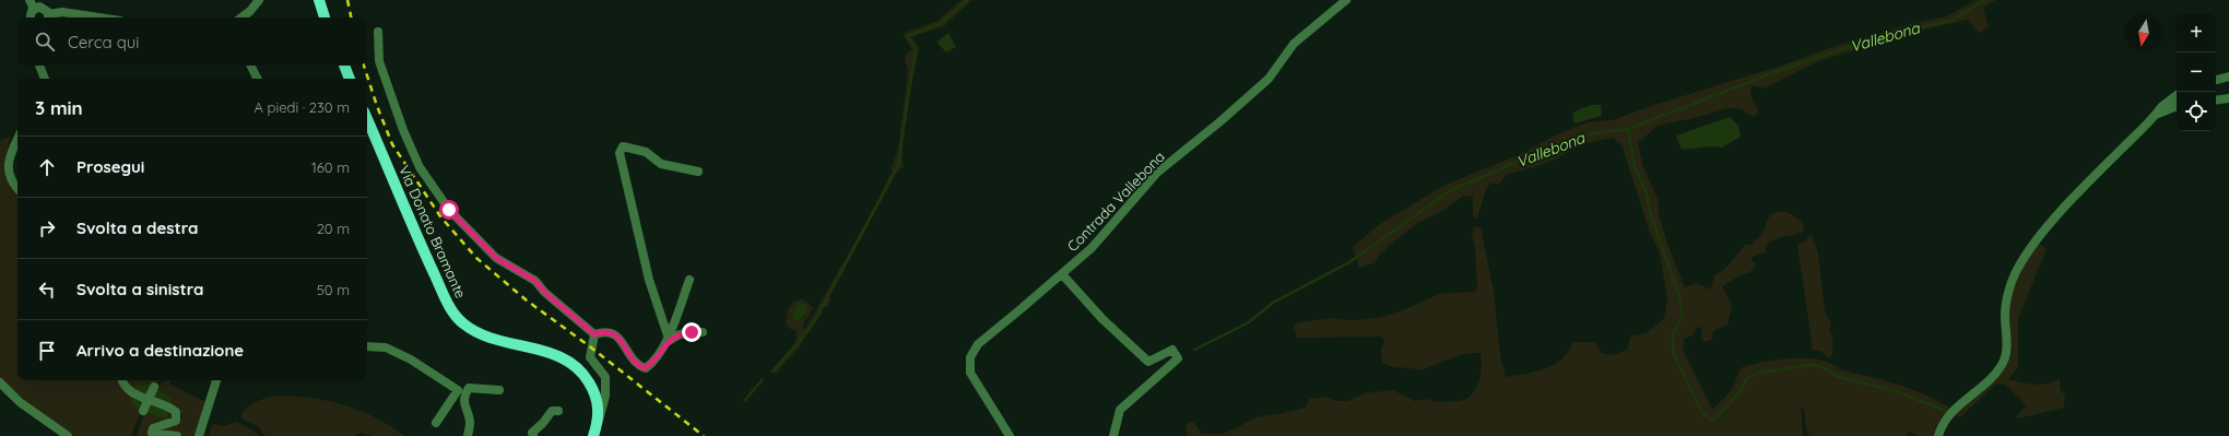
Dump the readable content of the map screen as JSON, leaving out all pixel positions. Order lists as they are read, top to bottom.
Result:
{
  "streets": {
    "main road": ["Via Donato Bramante"],
    "street": ["Contrada Vallebona"]
  },
  "water": ["Vallebona"],
  "north": "bottom",
  "page": {
    "map_buttons": ["+", "−"],
    "search": "Cerca qui",
    "heading": ["3 min", "A piedi · 230 m"],
    "list": [
      ["Prosegui", "160 m"],
      ["Svolta a destra", "20 m"],
      ["Svolta a sinistra", "50 m"],
      "Arrivo a destinazione"
    ]
  }
}
